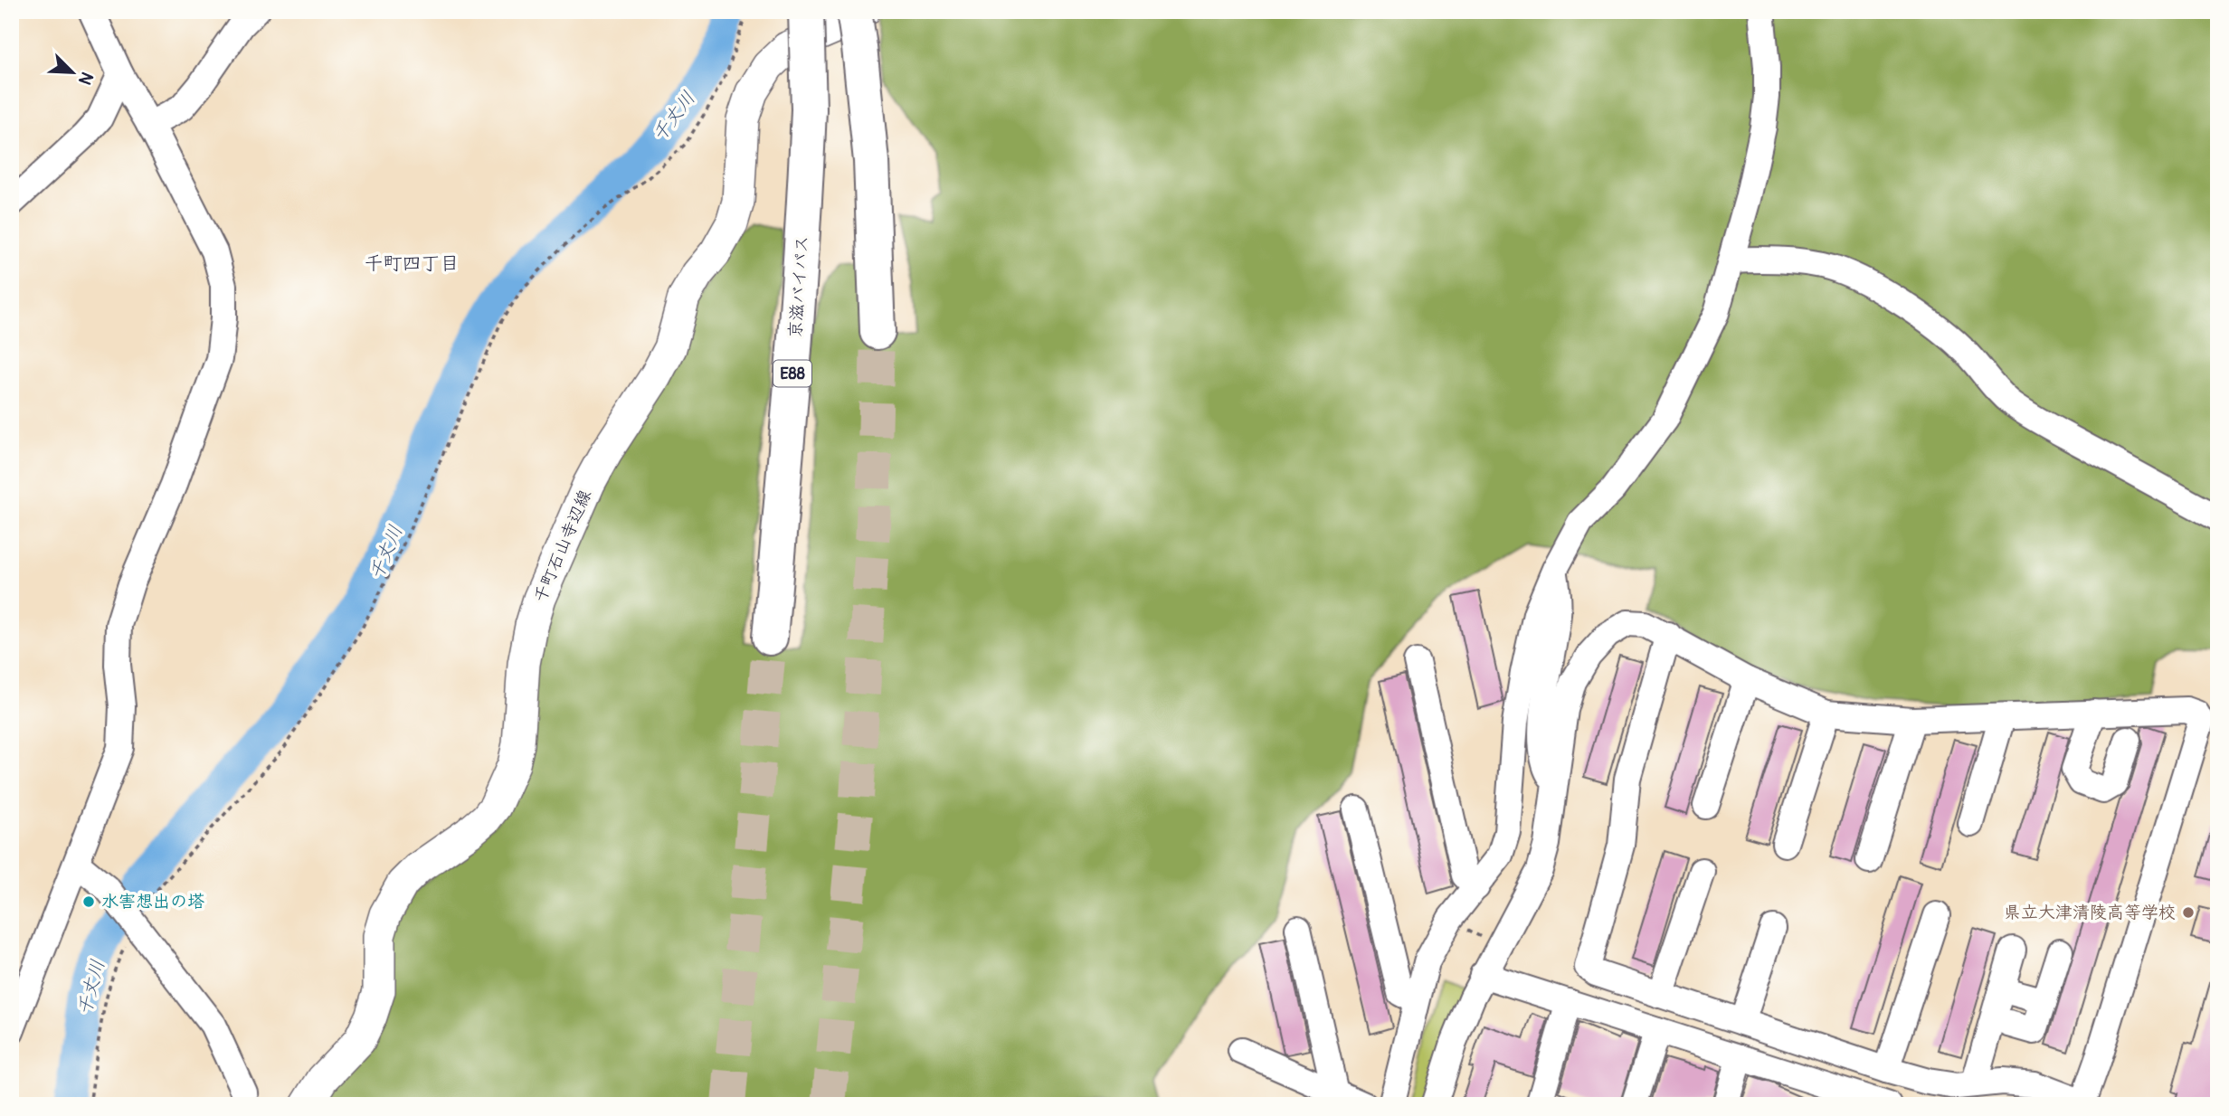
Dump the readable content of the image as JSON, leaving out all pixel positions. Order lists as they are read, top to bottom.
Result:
{
  "streets": {
    "highway": ["京滋バイパス", "E88"],
    "main road": ["千町石山寺辺線"]
  },
  "districts": ["千町四丁目"],
  "water": ["千丈川"],
  "places": ["水害想出の塔", "県立大津清陵高等学校"],
  "north": "bottom right"
}
